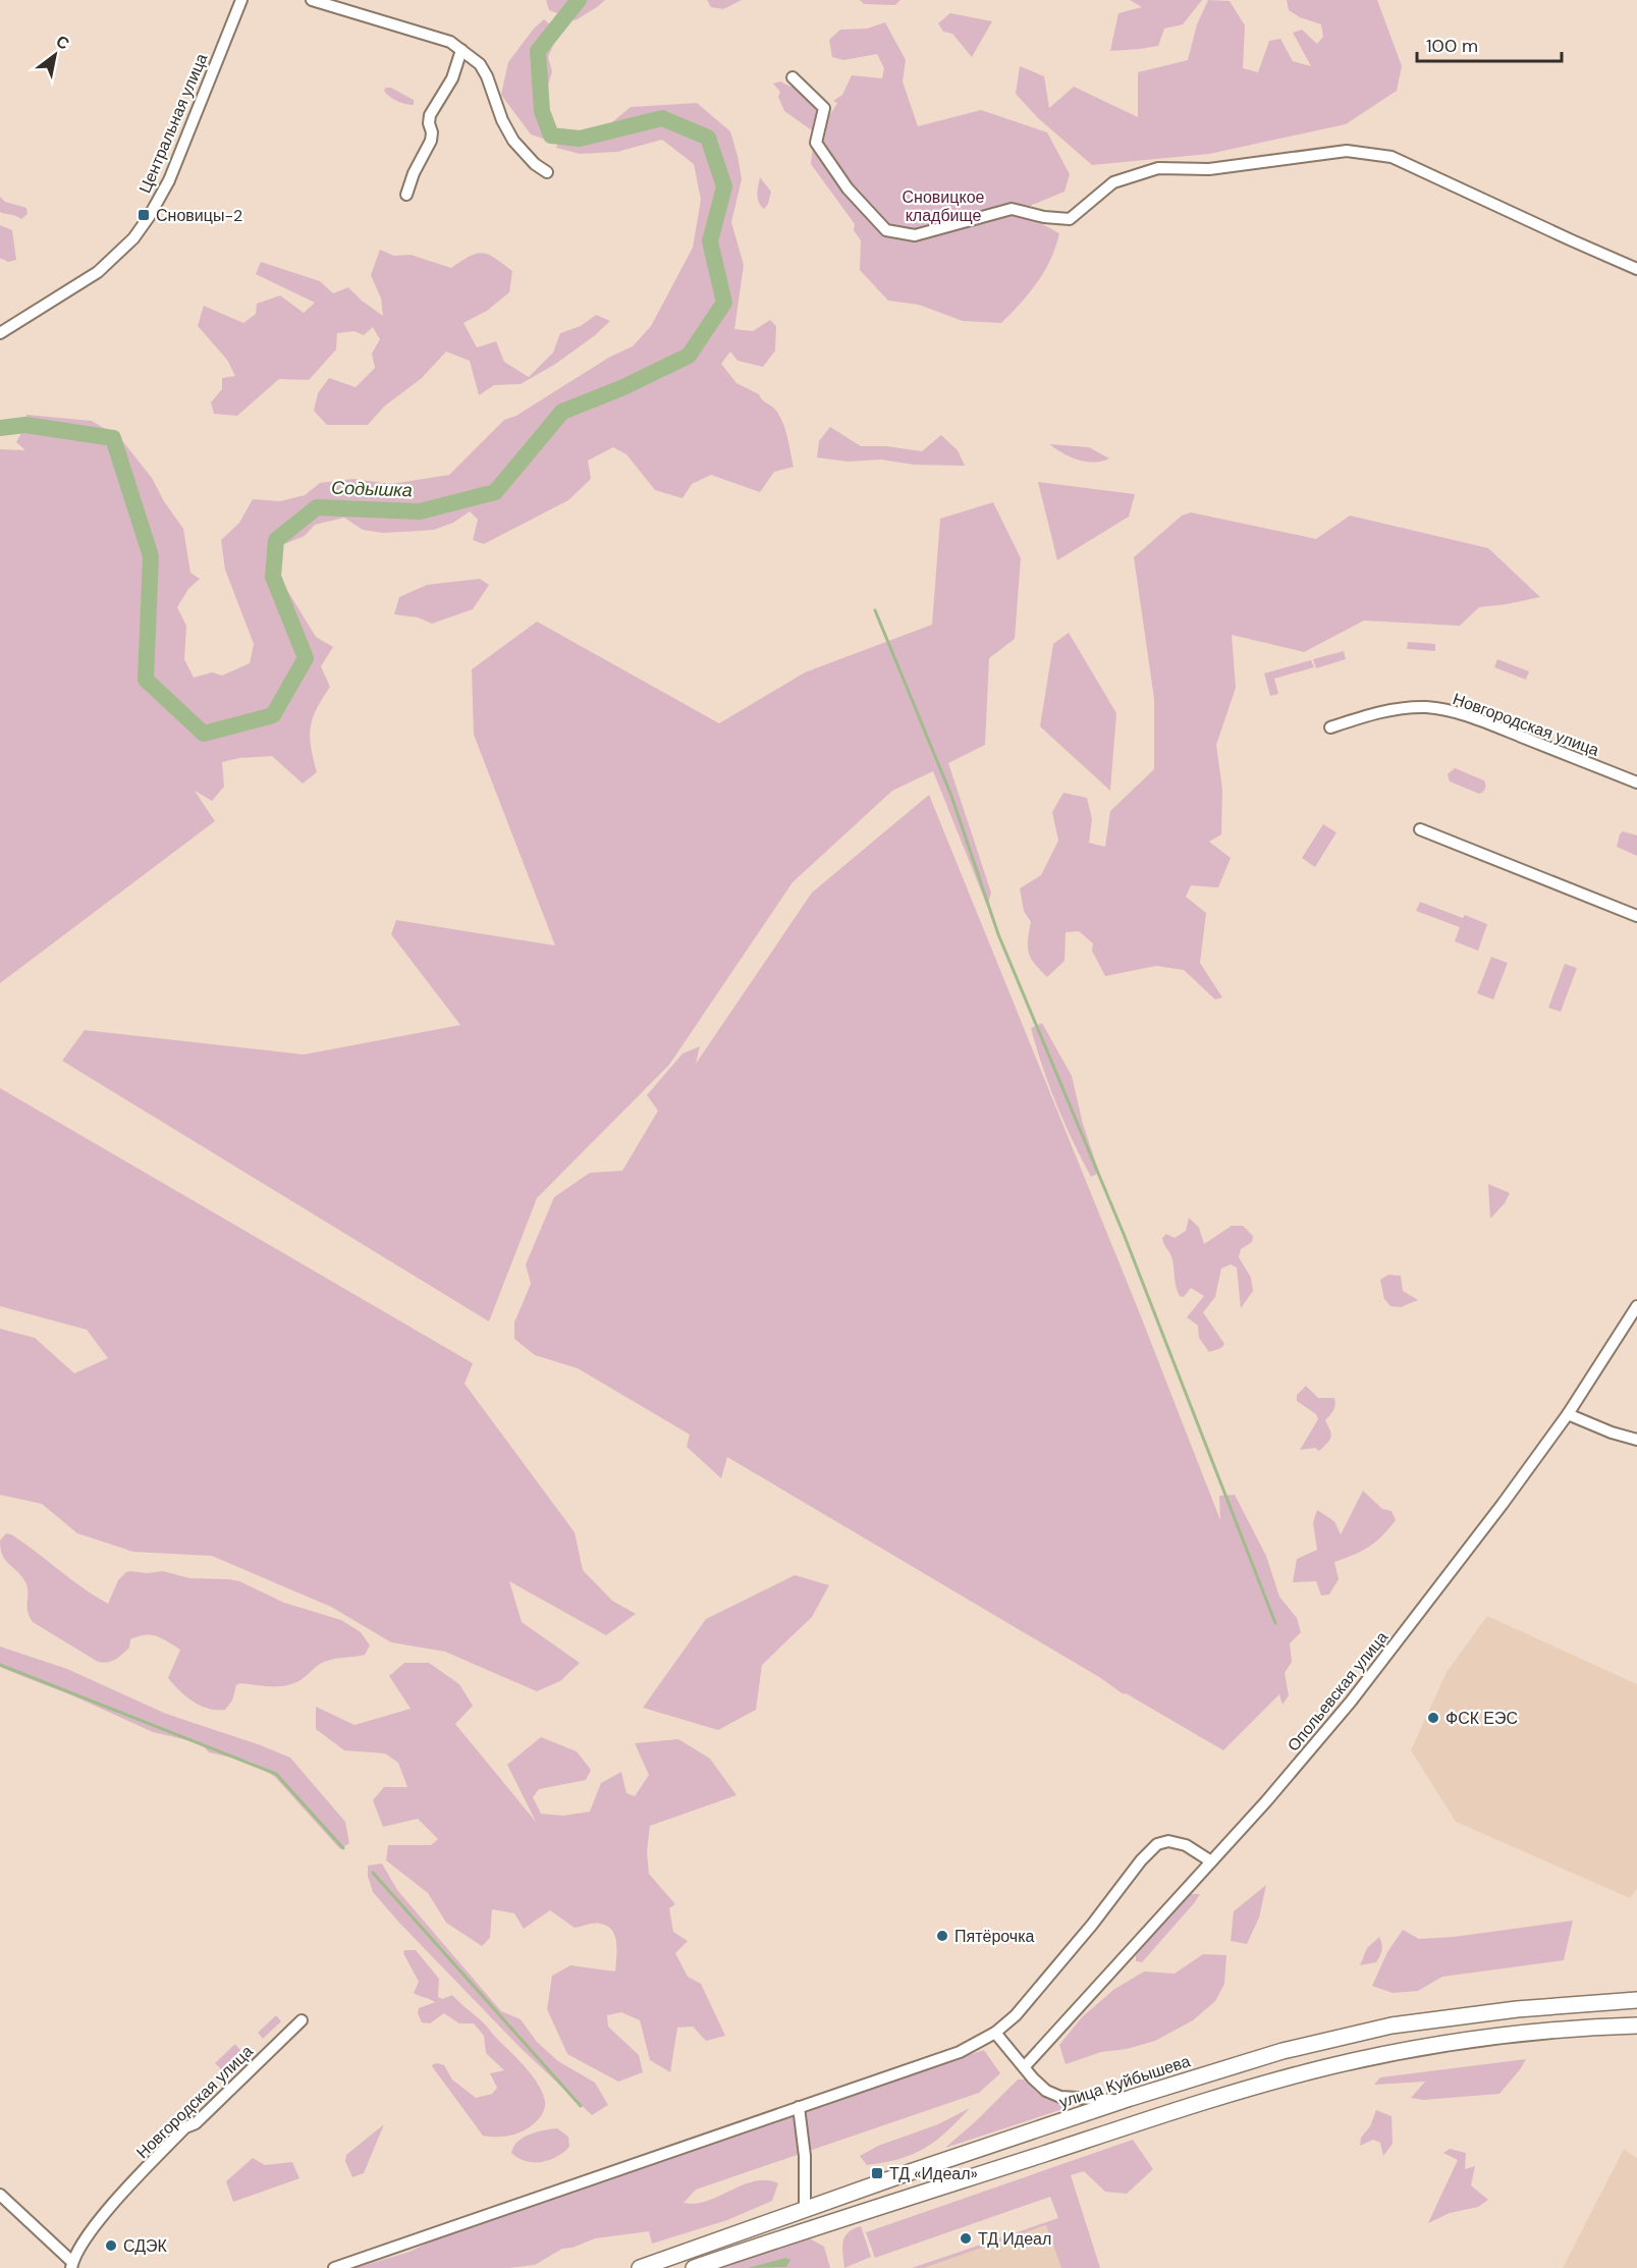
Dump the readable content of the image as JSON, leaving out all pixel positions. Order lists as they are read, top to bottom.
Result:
{
  "streets": {
    "highway": ["улица Куйбышева"],
    "street": ["Центральная улица", "Новгородская улица", "Опольевская улица"]
  },
  "water": ["Содышка"],
  "parks": ["Сновицкое кладбище"],
  "places": {
    "transit": ["Сновицы-2", "ТД «Идеал»"],
    "other": [
      "ФСК ЕЭС",
      "Пятёрочка",
      "ТД Идеал",
      "СДЭК"
    ]
  },
  "scale_bar": "100 m",
  "north": "top right"
}
